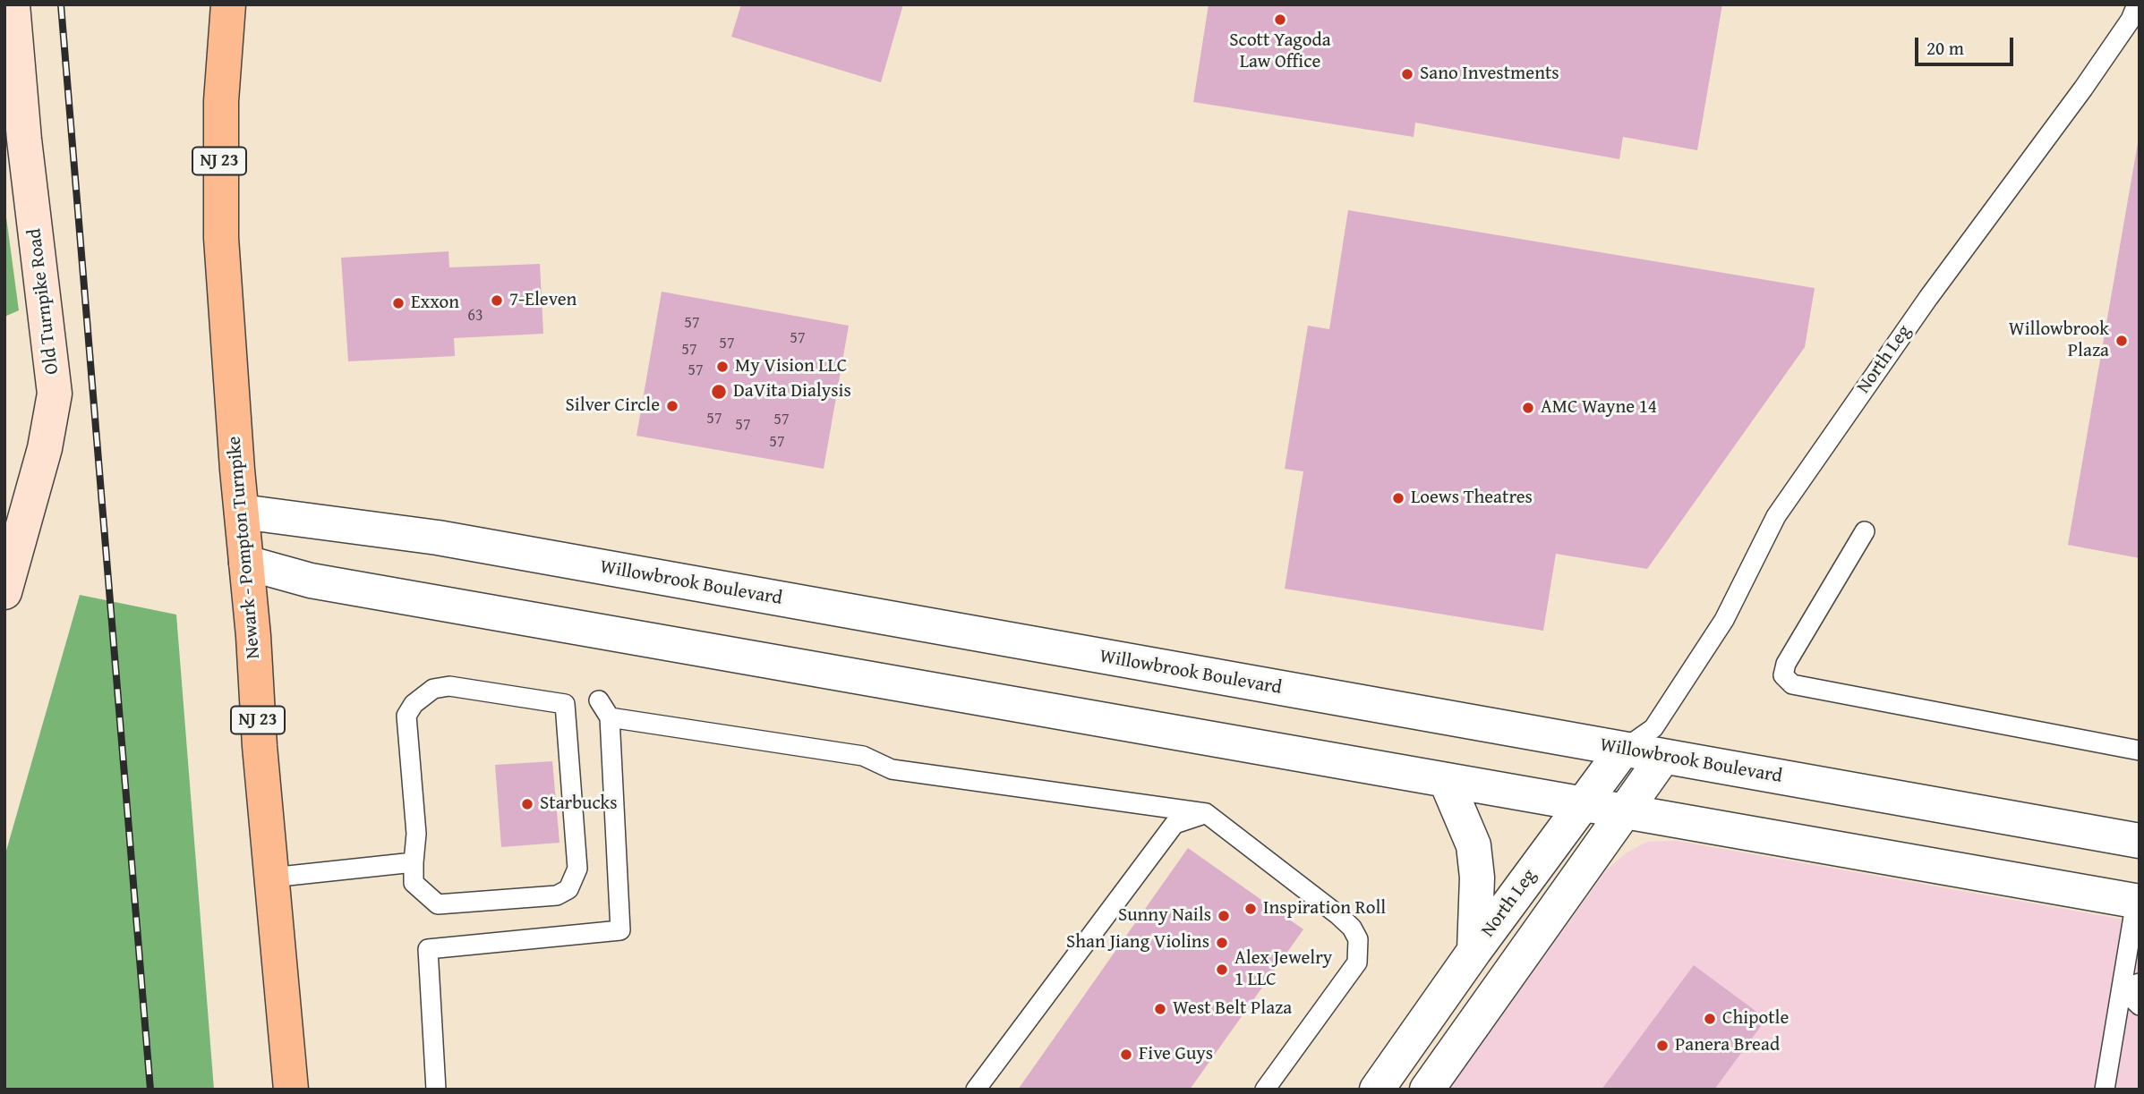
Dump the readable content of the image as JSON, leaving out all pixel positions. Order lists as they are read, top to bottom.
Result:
{
  "streets": {
    "main road": ["NJ 23", "Newark - Pompton Turnpike"],
    "street": ["Old Turnpike Road", "North Leg", "Willowbrook Boulevard"]
  },
  "crossings": [
    ["North Leg", "Willowbrook Boulevard"],
    ["Newark - Pompton Turnpike", "Willowbrook Boulevard"]
  ],
  "places": [
    "Scott Yagoda Law Office",
    "Sano Investments",
    "7-Eleven",
    "Exxon",
    "Willowbrook Plaza",
    "My Vision LLC",
    "DaVita Dialysis",
    "Silver Circle",
    "AMC Wayne 14",
    "Loews Theatres",
    "Starbucks",
    "Inspiration Roll",
    "Sunny Nails",
    "Shan Jiang Violins",
    "Alex Jewelry 1 LLC",
    "West Belt Plaza",
    "Chipotle",
    "Panera Bread",
    "Five Guys"
  ],
  "house_numbers": [
    "63",
    "57",
    "57",
    "57",
    "57",
    "57",
    "57",
    "57",
    "57",
    "57"
  ],
  "scale_bar": "20 m"
}
